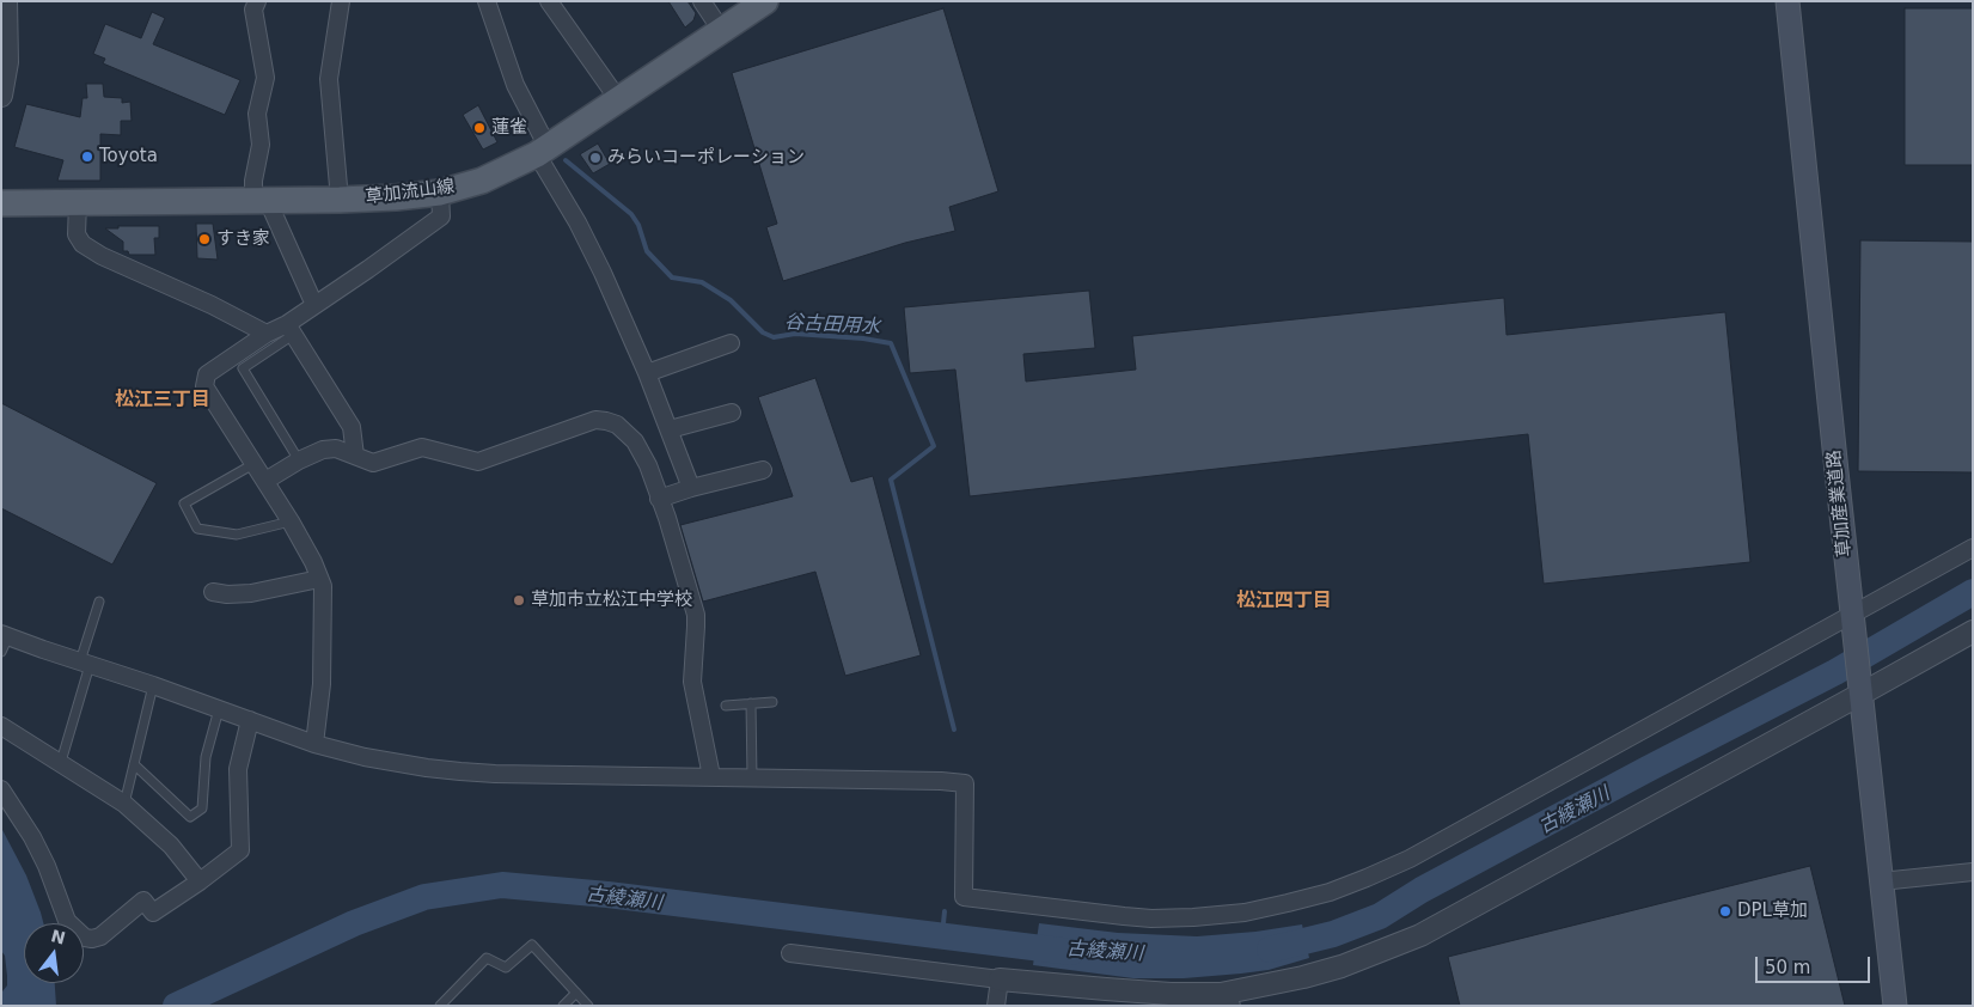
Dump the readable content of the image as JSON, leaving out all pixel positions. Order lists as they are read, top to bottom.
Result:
{
  "streets": {
    "main road": ["草加流山線", "草加産業道路"]
  },
  "districts": ["松江三丁目", "松江四丁目"],
  "water": ["谷古田用水", "古綾瀬川"],
  "places": [
    "蓮雀",
    "Toyota",
    "みらいコーポレーション",
    "すき家",
    "草加市立松江中学校",
    "DPL草加"
  ],
  "scale_bar": "50 m",
  "north": "top"
}
